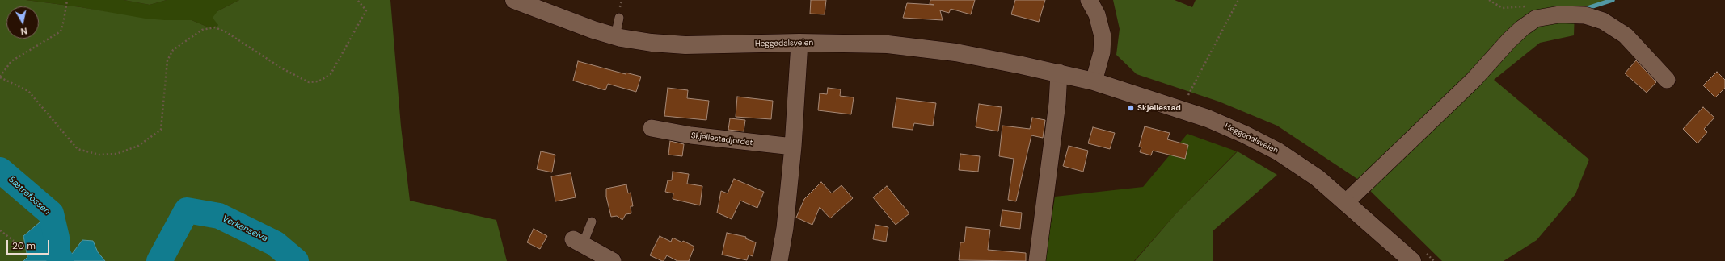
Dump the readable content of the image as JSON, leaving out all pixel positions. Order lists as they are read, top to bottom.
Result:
{
  "streets": {
    "main road": ["Heggedalsveien"],
    "street": ["Skjellestadjordet"]
  },
  "water": ["Sætrefossen", "Verkenselva"],
  "places": ["Skjellestad"],
  "scale_bar": "20 m",
  "north": "bottom"
}
